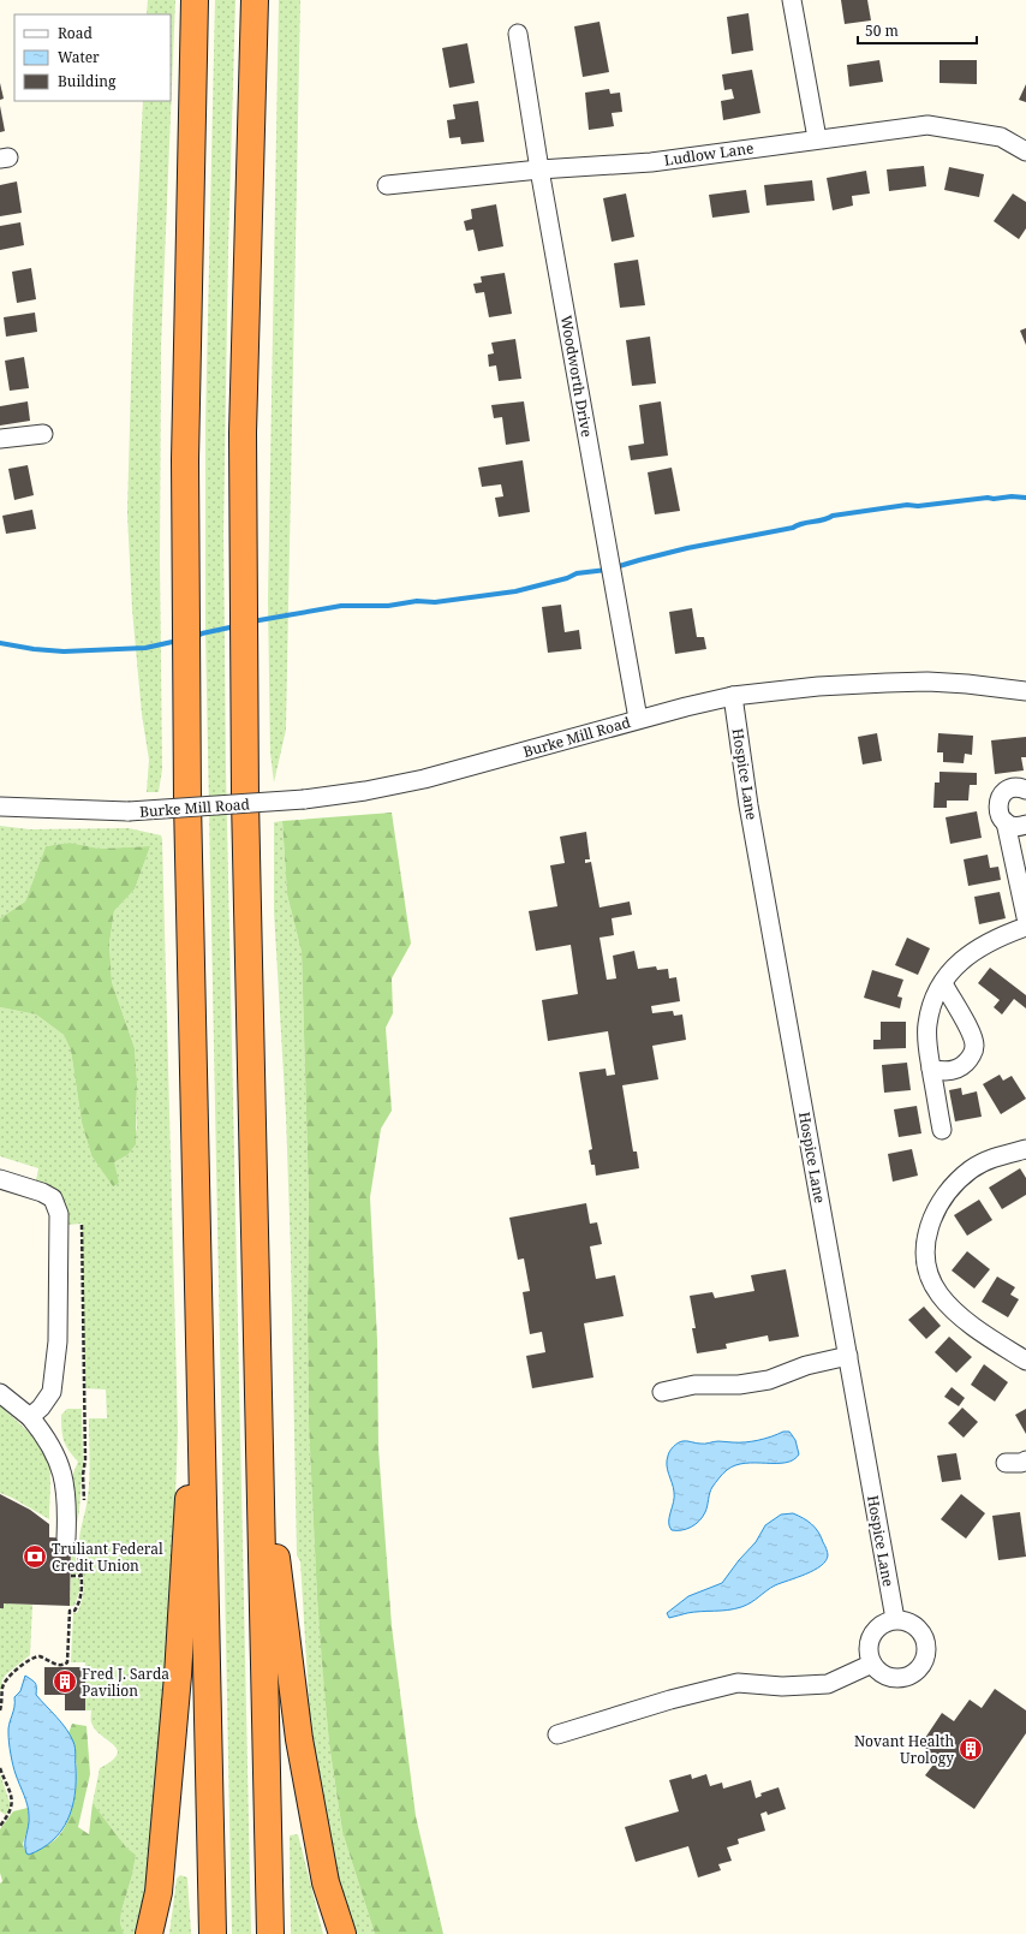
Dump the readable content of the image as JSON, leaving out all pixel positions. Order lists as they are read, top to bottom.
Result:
{
  "streets": {
    "street": [
      "Ludlow Lane",
      "Woodworth Drive",
      "Burke Mill Road",
      "Hospice Lane"
    ]
  },
  "crossings": [
    ["Ludlow Lane", "Woodworth Drive"],
    ["Woodworth Drive", "Burke Mill Road"],
    ["Burke Mill Road", "Hospice Lane"]
  ],
  "places": {
    "bank": ["Truliant Federal Credit Union"],
    "building": ["Fred J. Sarda Pavilion", "Novant Health Urology"]
  },
  "legend": ["Road", "Water", "Building"],
  "scale_bar": "50 m"
}
